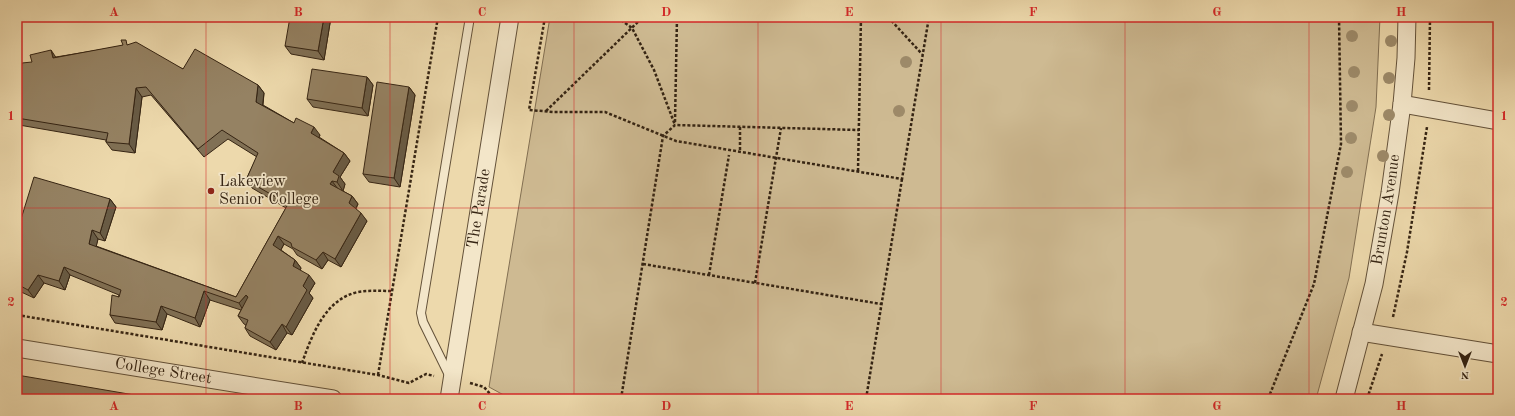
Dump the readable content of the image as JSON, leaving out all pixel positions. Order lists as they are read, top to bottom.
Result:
{
  "streets": {
    "street": ["The Parade", "Brunton Avenue", "College Street"]
  },
  "places": ["Lakeview Senior College"],
  "north": "bottom",
  "grid": {
    "columns": [
      "A",
      "B",
      "C",
      "D",
      "E",
      "F",
      "G",
      "H"
    ],
    "rows": ["1", "2"]
  }
}
